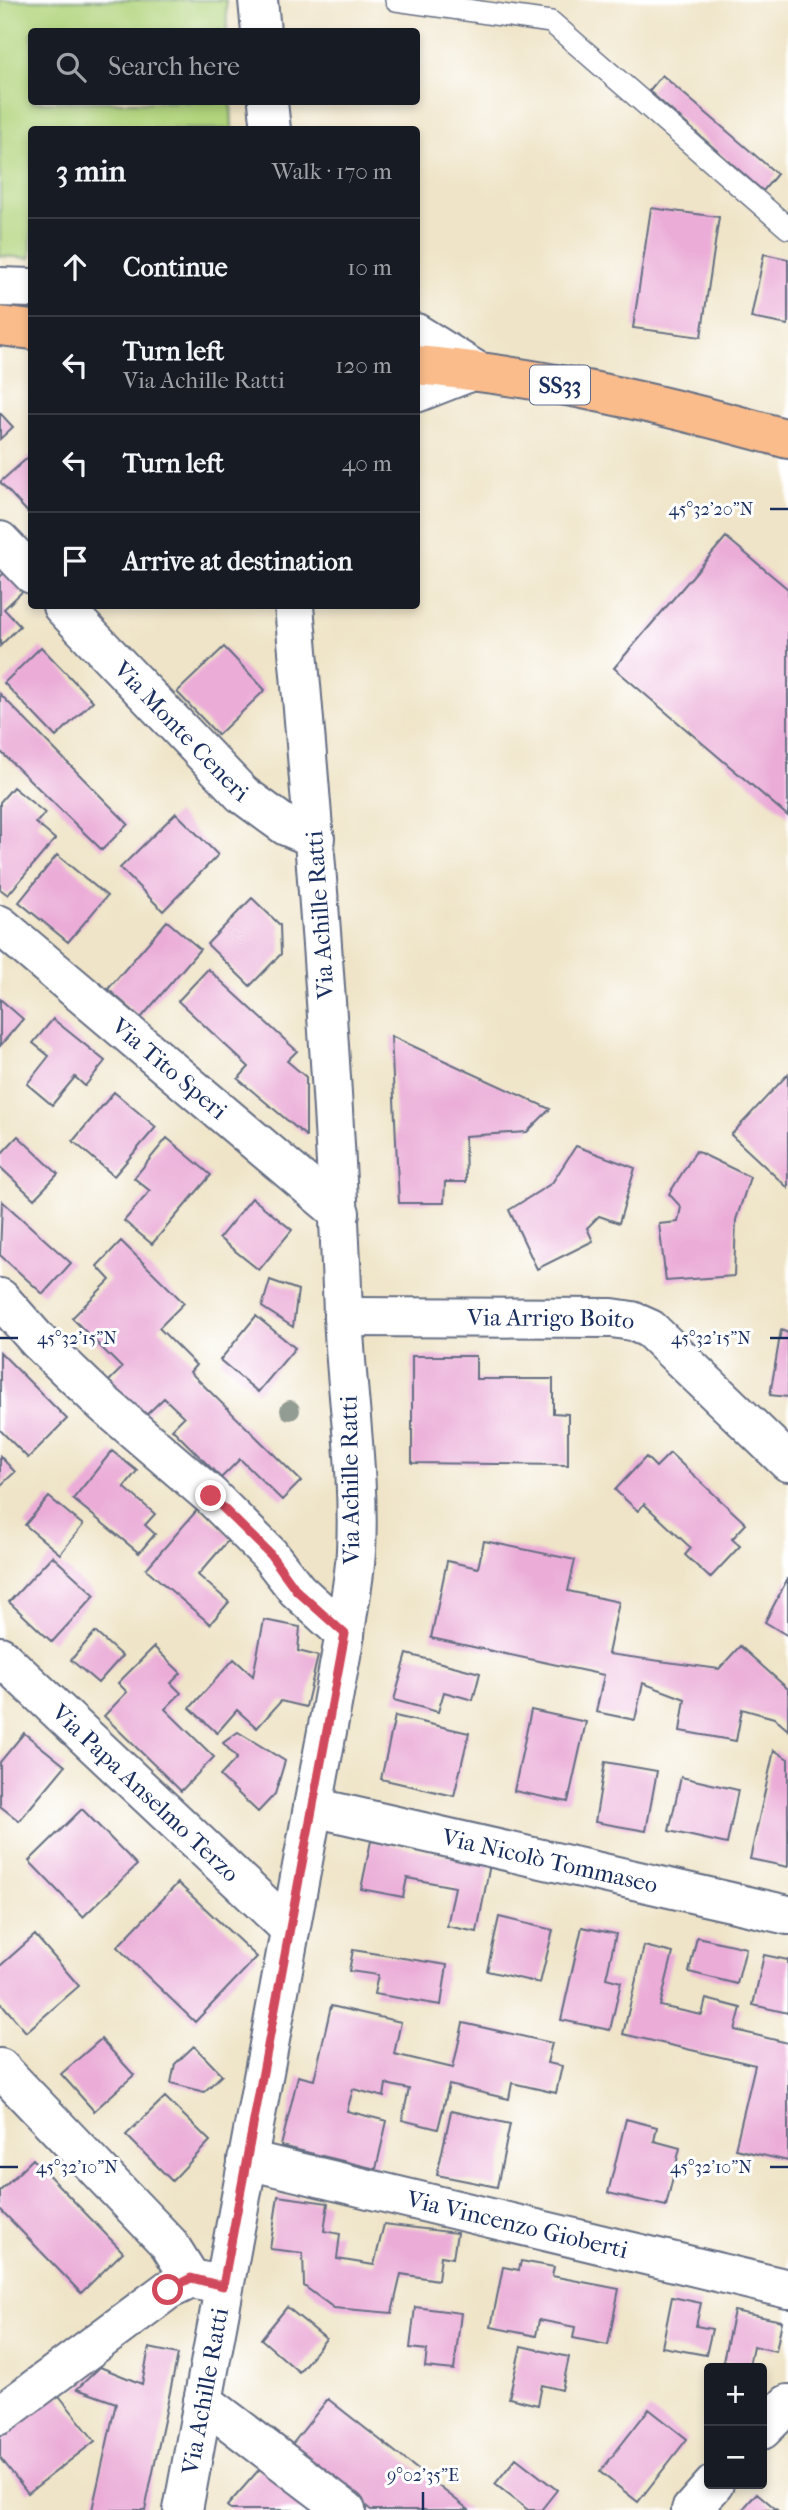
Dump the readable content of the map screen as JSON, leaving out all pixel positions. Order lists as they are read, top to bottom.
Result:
{
  "streets": {
    "main road": ["SS33"],
    "street": [
      "Via Monte Ceneri",
      "Via Achille Ratti",
      "Via Tito Speri",
      "Via Arrigo Boito",
      "Via Papa Anselmo Terzo",
      "Via Nicolò Tommaseo",
      "Via Vincenzo Gioberti"
    ]
  },
  "crossings": [
    ["Via Monte Ceneri", "Via Achille Ratti"],
    ["Via Achille Ratti", "Via Tito Speri"],
    ["Via Achille Ratti", "Via Arrigo Boito"],
    ["Via Achille Ratti", "Via Papa Anselmo Terzo"],
    ["Via Achille Ratti", "Via Nicolò Tommaseo"],
    ["Via Achille Ratti", "Via Vincenzo Gioberti"]
  ],
  "page": {
    "search": "Search here",
    "heading": ["3 min", "Walk · 170 m"],
    "list": [
      ["Continue", "10 m"],
      ["Turn left", "Via Achille Ratti", "120 m"],
      ["Turn left", "40 m"],
      "Arrive at destination"
    ],
    "map_buttons": ["+", "−"]
  },
  "coordinates": [
    "45°32'20\"N",
    "45°32'15\"N",
    "45°32'10\"N",
    "9°02'35\"E"
  ]
}
